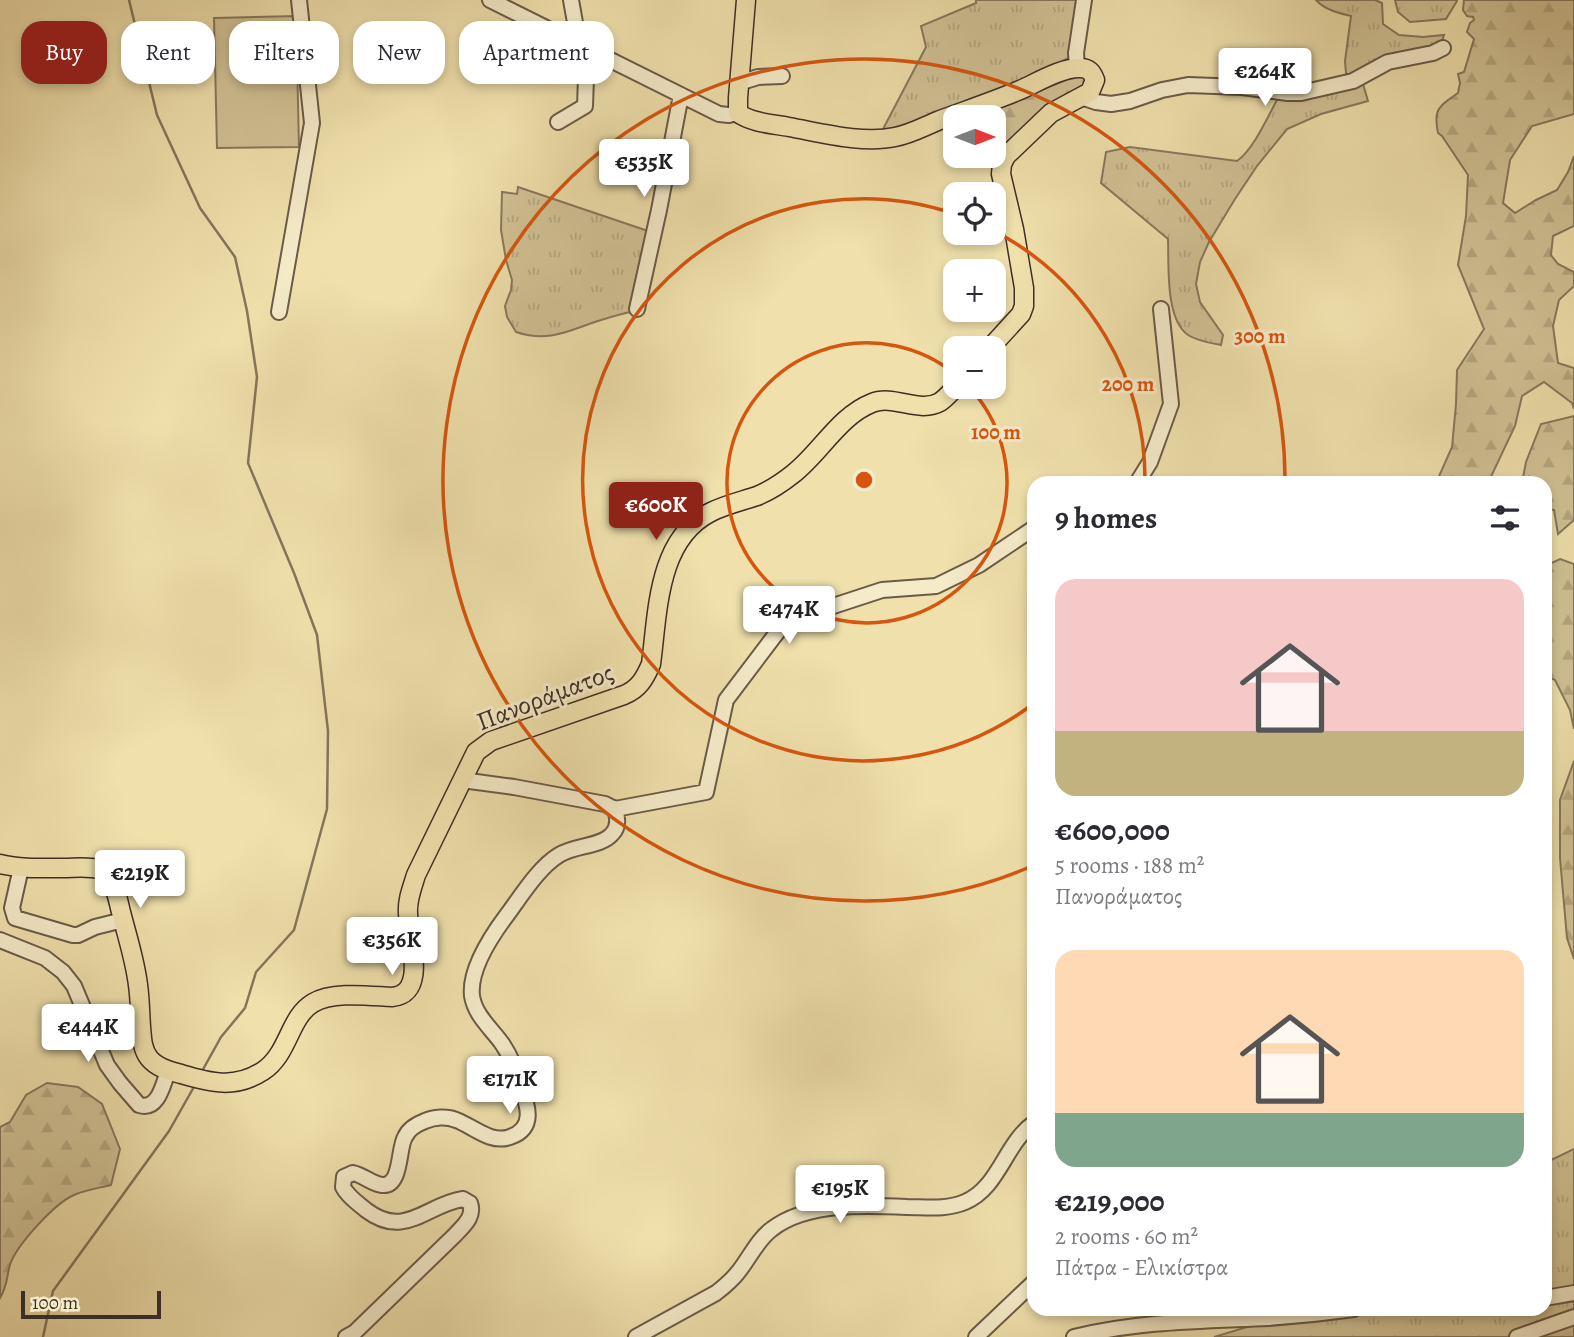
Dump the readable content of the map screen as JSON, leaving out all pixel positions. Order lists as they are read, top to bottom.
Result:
{
  "streets": {
    "main road": ["Πανοράματος"]
  },
  "scale_bar": "100 m",
  "north": "right",
  "page": {
    "chip": [
      "Buy",
      "Rent",
      "Filters",
      "New",
      "Apartment"
    ],
    "price": [
      "€264K",
      "€535K",
      "€600K",
      "€474K",
      "€219K",
      "€356K",
      "€444K",
      "€171K",
      "€195K"
    ],
    "map_buttons": ["+", "−"],
    "heading": "9 homes",
    "list": [
      {
        "name": "€600,000",
        "note": "5 rooms · 188 m² · Πανοράματος"
      },
      {
        "name": "€219,000",
        "note": "2 rooms · 60 m² · Πάτρα - Ελικίστρα"
      }
    ],
    "scale": "100 m"
  },
  "rings": ["300 m", "200 m", "100 m"]
}
